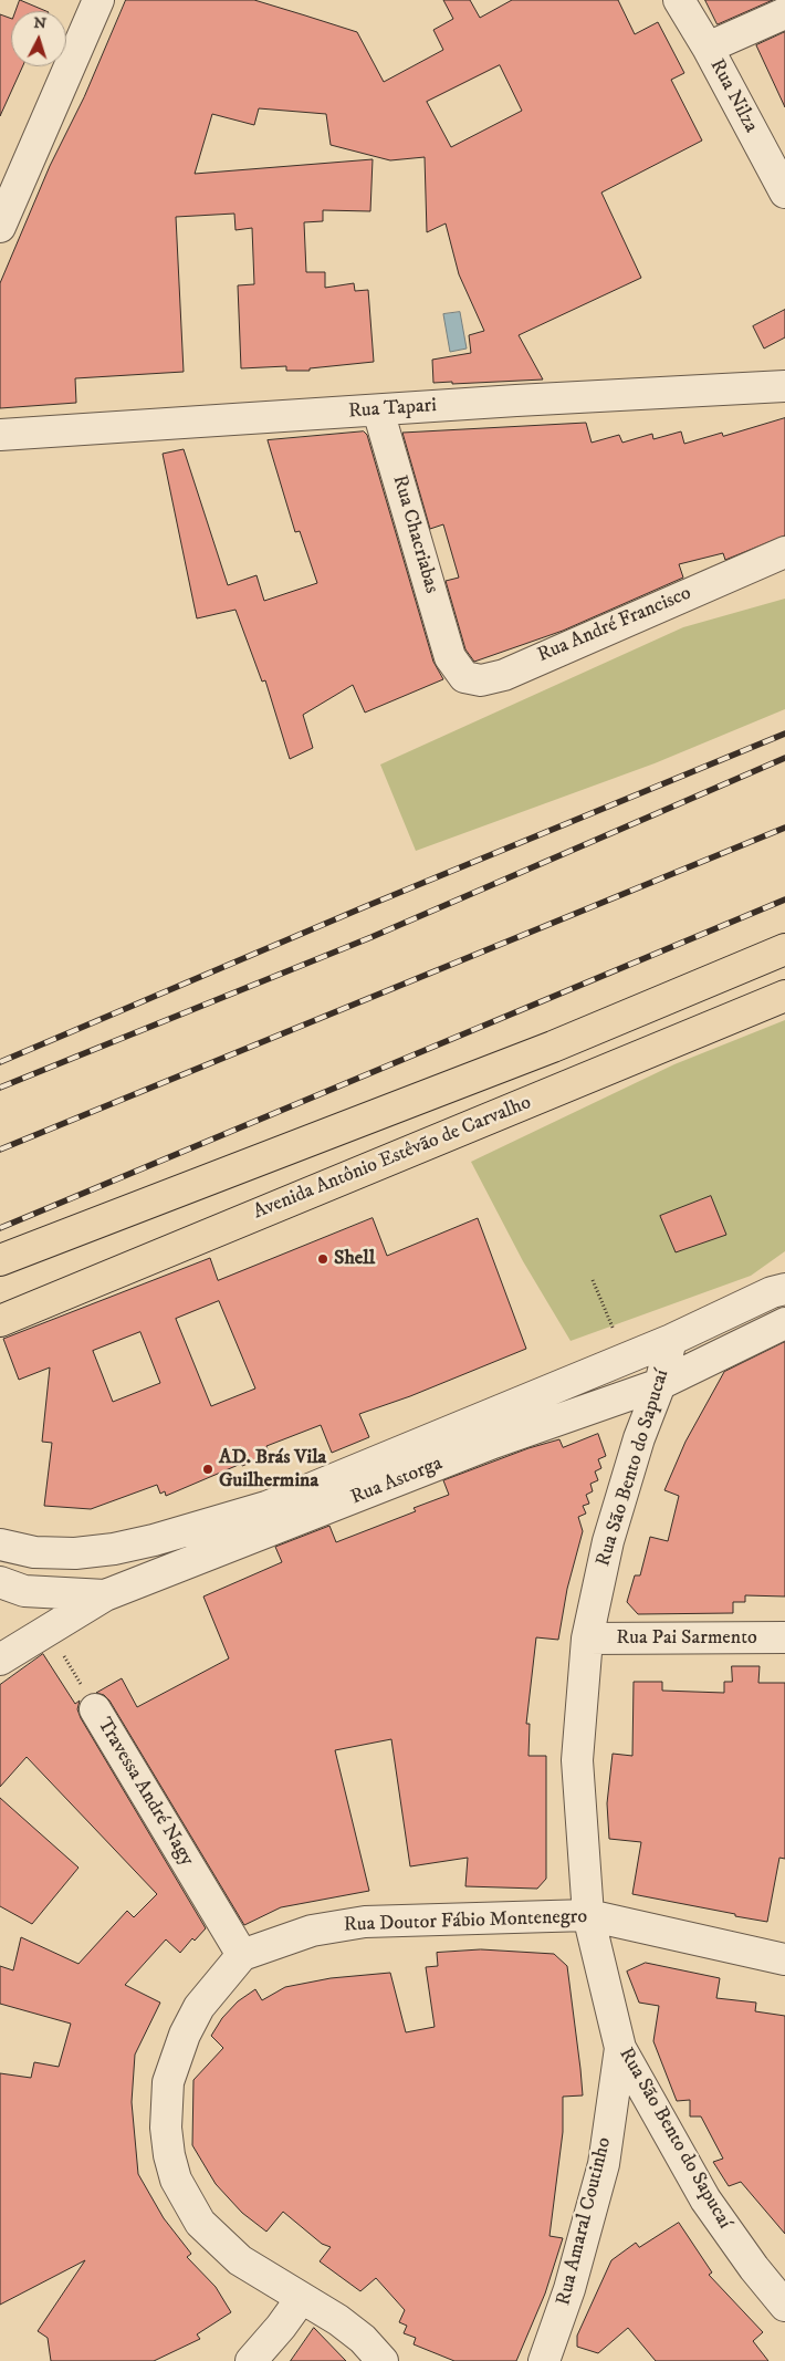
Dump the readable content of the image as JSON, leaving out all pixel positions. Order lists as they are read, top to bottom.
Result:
{
  "streets": {
    "highway": ["Avenida Antônio Estêvão de Carvalho"],
    "street": [
      "Rua Nilza",
      "Rua Tapari",
      "Rua Chacriabas",
      "Rua André Francisco",
      "Rua São Bento do Sapucaí",
      "Rua Astorga",
      "Rua Pai Sarmento",
      "Travessa André Nagy",
      "Rua Doutor Fábio Montenegro",
      "Rua Amaral Coutinho"
    ]
  },
  "crossings": [
    ["Rua Tapari", "Rua Chacriabas"],
    ["Rua Chacriabas", "Rua André Francisco"],
    ["Rua São Bento do Sapucaí", "Rua Astorga"],
    ["Rua São Bento do Sapucaí", "Rua Pai Sarmento"],
    ["Rua São Bento do Sapucaí", "Rua Doutor Fábio Montenegro"],
    ["Rua São Bento do Sapucaí", "Rua Amaral Coutinho"],
    ["Travessa André Nagy", "Rua Doutor Fábio Montenegro"]
  ],
  "places": ["Shell", "AD. Brás Vila Guilhermina"],
  "north": "top"
}
